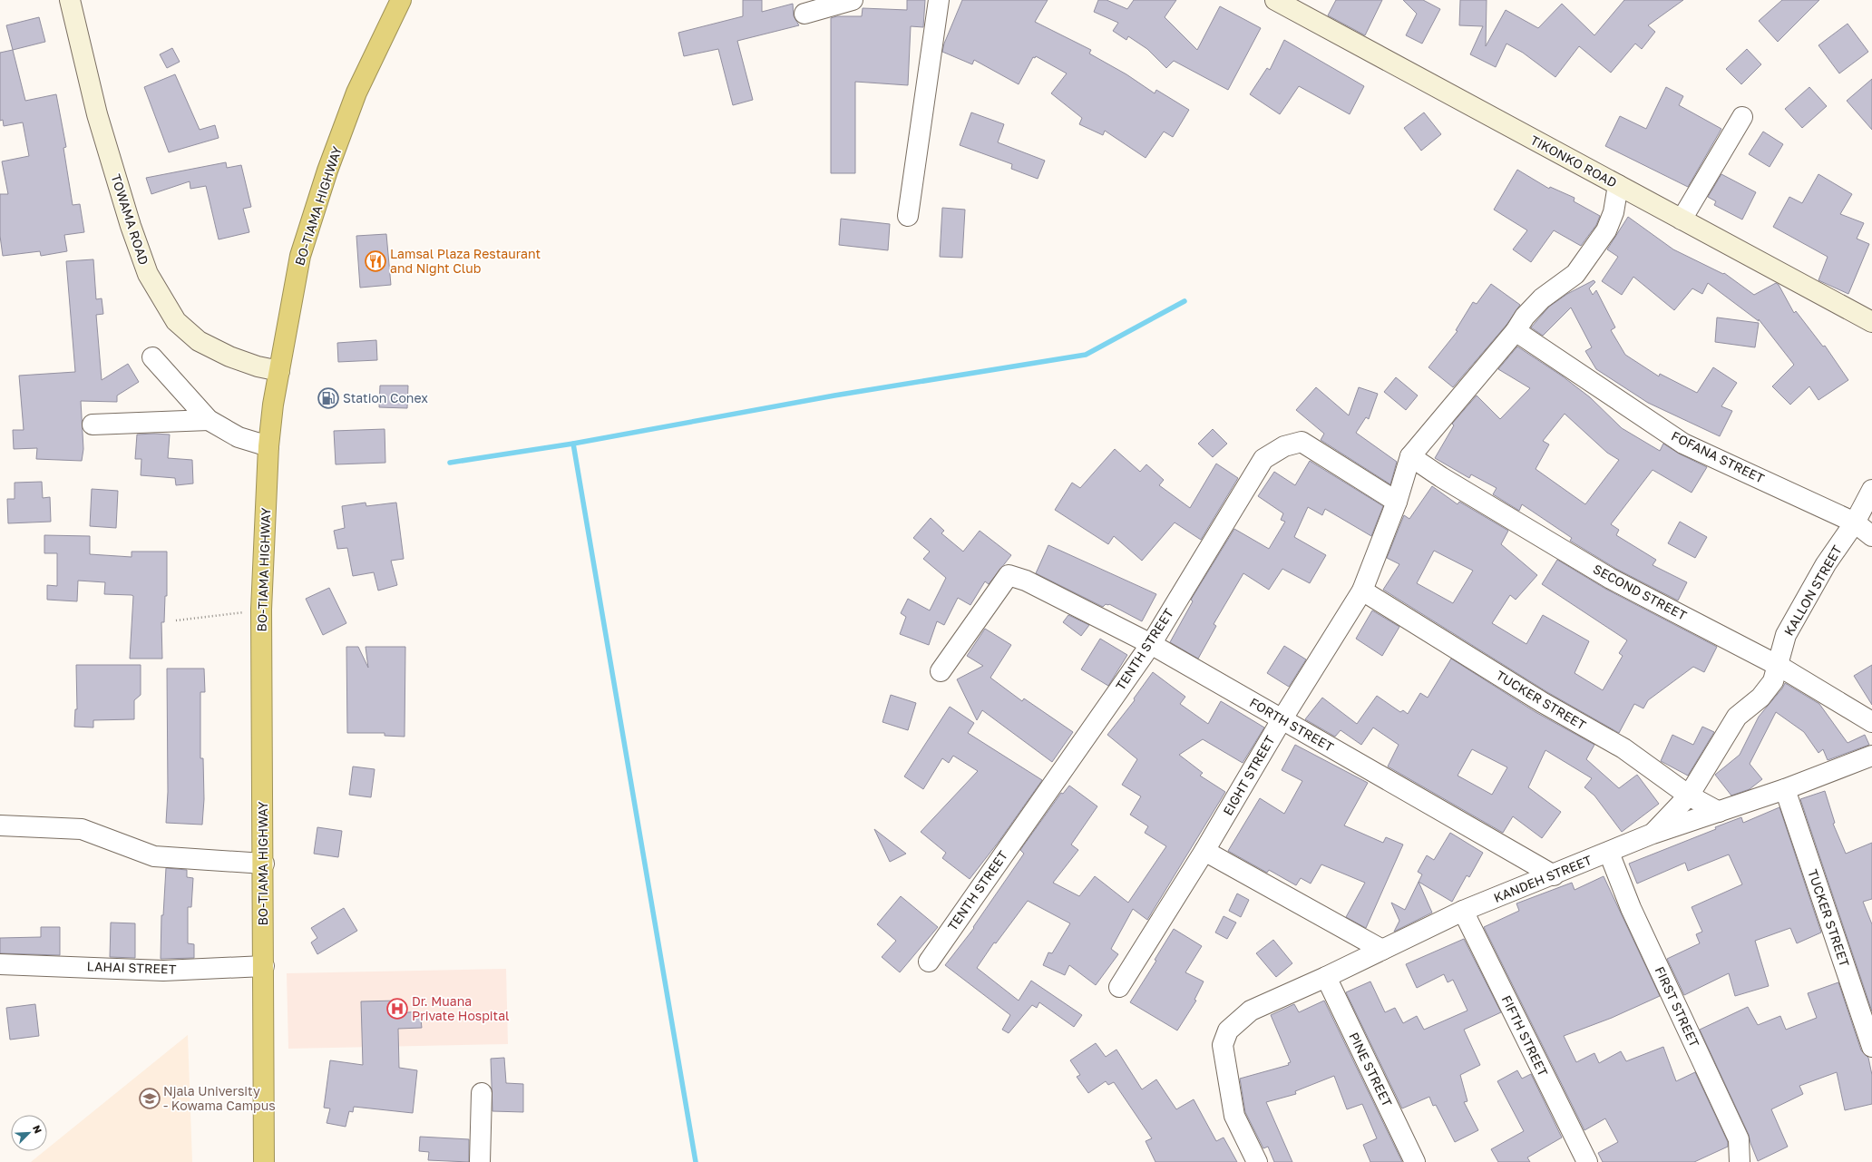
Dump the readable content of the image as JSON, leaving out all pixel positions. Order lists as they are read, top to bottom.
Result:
{
  "streets": {
    "highway": ["BO-TIAMA HIGHWAY"],
    "street": [
      "TIKONKO ROAD",
      "TOWAMA ROAD",
      "FOFANA STREET",
      "KALLON STREET",
      "SECOND STREET",
      "TENTH STREET",
      "TUCKER STREET",
      "FORTH STREET",
      "EIGHT STREET",
      "KANDEH STREET",
      "LAHAI STREET",
      "FIRST STREET",
      "FIFTH STREET",
      "PINE STREET"
    ]
  },
  "crossings": [
    ["BO-TIAMA HIGHWAY", "TOWAMA ROAD"],
    ["BO-TIAMA HIGHWAY", "LAHAI STREET"],
    ["FOFANA STREET", "KALLON STREET"],
    ["KALLON STREET", "SECOND STREET"],
    ["KALLON STREET", "TUCKER STREET"],
    ["KALLON STREET", "KANDEH STREET"],
    ["SECOND STREET", "EIGHT STREET"],
    ["TENTH STREET", "FORTH STREET"],
    ["TENTH STREET", "EIGHT STREET"],
    ["TUCKER STREET", "EIGHT STREET"],
    ["TUCKER STREET", "KANDEH STREET"],
    ["FORTH STREET", "EIGHT STREET"],
    ["FORTH STREET", "KANDEH STREET"],
    ["KANDEH STREET", "FIRST STREET"],
    ["KANDEH STREET", "FIFTH STREET"],
    ["KANDEH STREET", "PINE STREET"]
  ],
  "places": {
    "restaurant": ["Lamsal Plaza Restaurant and Night Club"],
    "fuel station": ["Station Conex"],
    "hospital": ["Dr. Muana Private Hospital"],
    "school or university": ["Njala University - Kowama Campus"]
  },
  "north": "top right"
}
